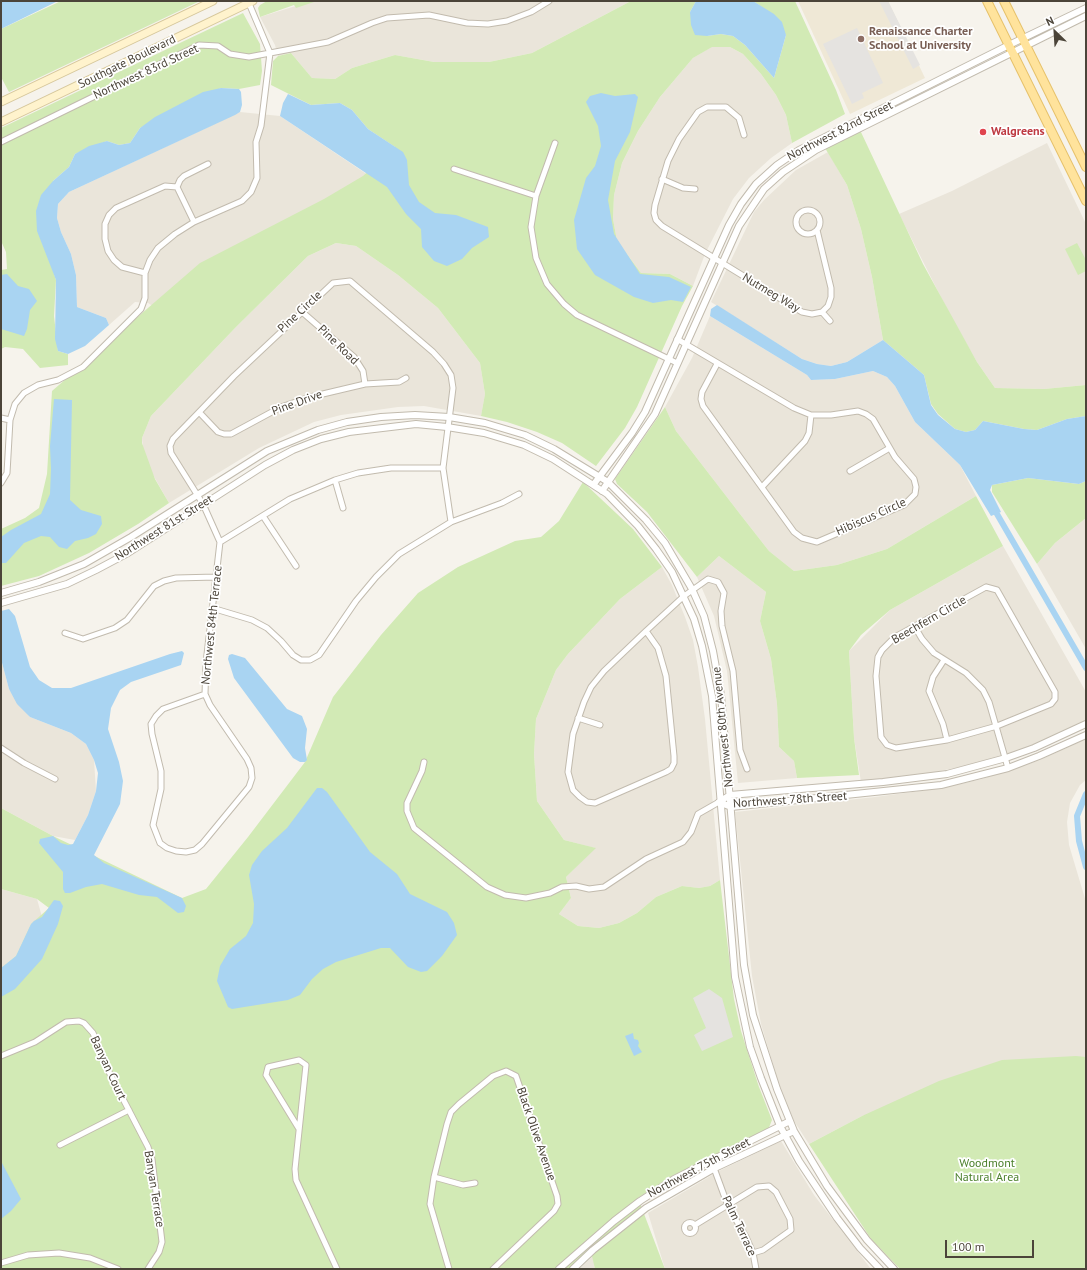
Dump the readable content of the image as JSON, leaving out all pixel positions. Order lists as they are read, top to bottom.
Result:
{
  "streets": {
    "main road": ["Southgate Boulevard"],
    "street": [
      "Northwest 83rd Street",
      "Northwest 82nd Street",
      "Nutmeg Way",
      "Pine Circle",
      "Pine Road",
      "Pine Drive",
      "Hibiscus Circle",
      "Northwest 81st Street",
      "Beechfern Circle",
      "Northwest 84th Terrace",
      "Northwest 80th Avenue",
      "Northwest 78th Street",
      "Banyan Court",
      "Black Olive Avenue",
      "Northwest 75th Street",
      "Banyan Terrace",
      "Palm Terrace"
    ]
  },
  "crossings": [
    ["Northwest 82nd Street", "Nutmeg Way"],
    ["Northwest 82nd Street", "Hibiscus Circle"],
    ["Northwest 82nd Street", "Northwest 80th Avenue"],
    ["Pine Circle", "Pine Road"],
    ["Pine Circle", "Pine Drive"],
    ["Pine Circle", "Northwest 81st Street"],
    ["Pine Circle", "Northwest 80th Avenue"],
    ["Pine Road", "Pine Drive"],
    ["Northwest 81st Street", "Northwest 80th Avenue"],
    ["Northwest 80th Avenue", "Northwest 78th Street"],
    ["Northwest 80th Avenue", "Northwest 75th Street"],
    ["Banyan Court", "Banyan Terrace"],
    ["Northwest 75th Street", "Palm Terrace"]
  ],
  "parks": ["Woodmont Natural Area"],
  "places": ["Renaissance Charter School at University", "Walgreens"],
  "scale_bar": "100 m",
  "north": "top left"
}
